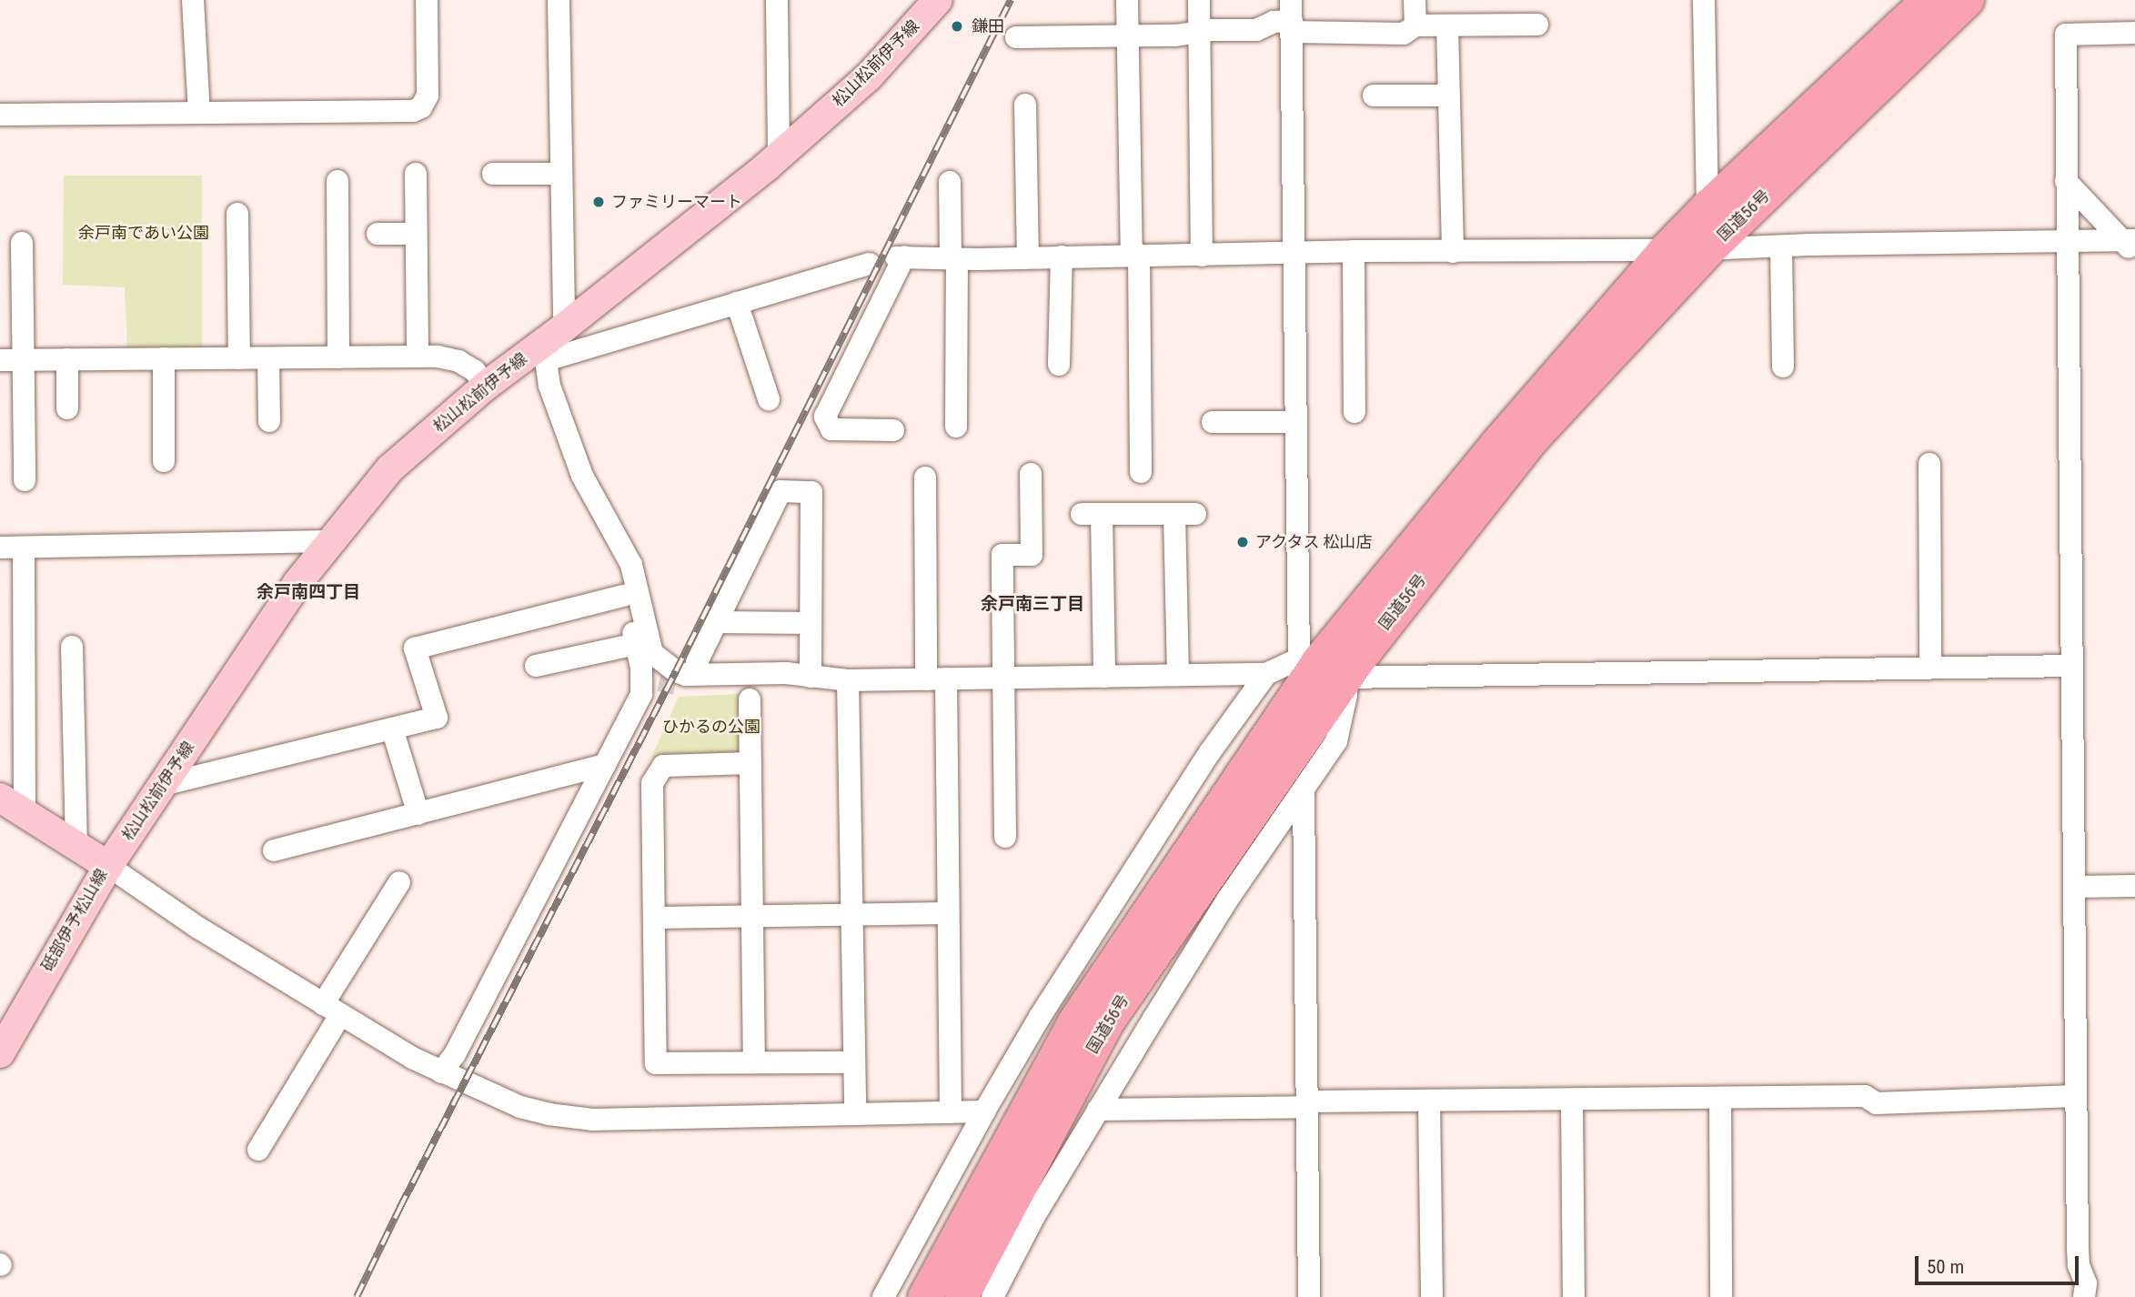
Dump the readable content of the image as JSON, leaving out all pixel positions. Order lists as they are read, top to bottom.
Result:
{
  "streets": {
    "highway": ["国道56号"],
    "main road": ["松山松前伊予線", "砥部伊予松山線"]
  },
  "crossings": [
    ["松山松前伊予線", "砥部伊予松山線"]
  ],
  "districts": ["余戸南四丁目", "余戸南三丁目"],
  "parks": ["余戸南であい公園", "ひかるの公園"],
  "places": ["鎌田", "ファミリーマート", "アクタス 松山店"],
  "scale_bar": "50 m"
}
